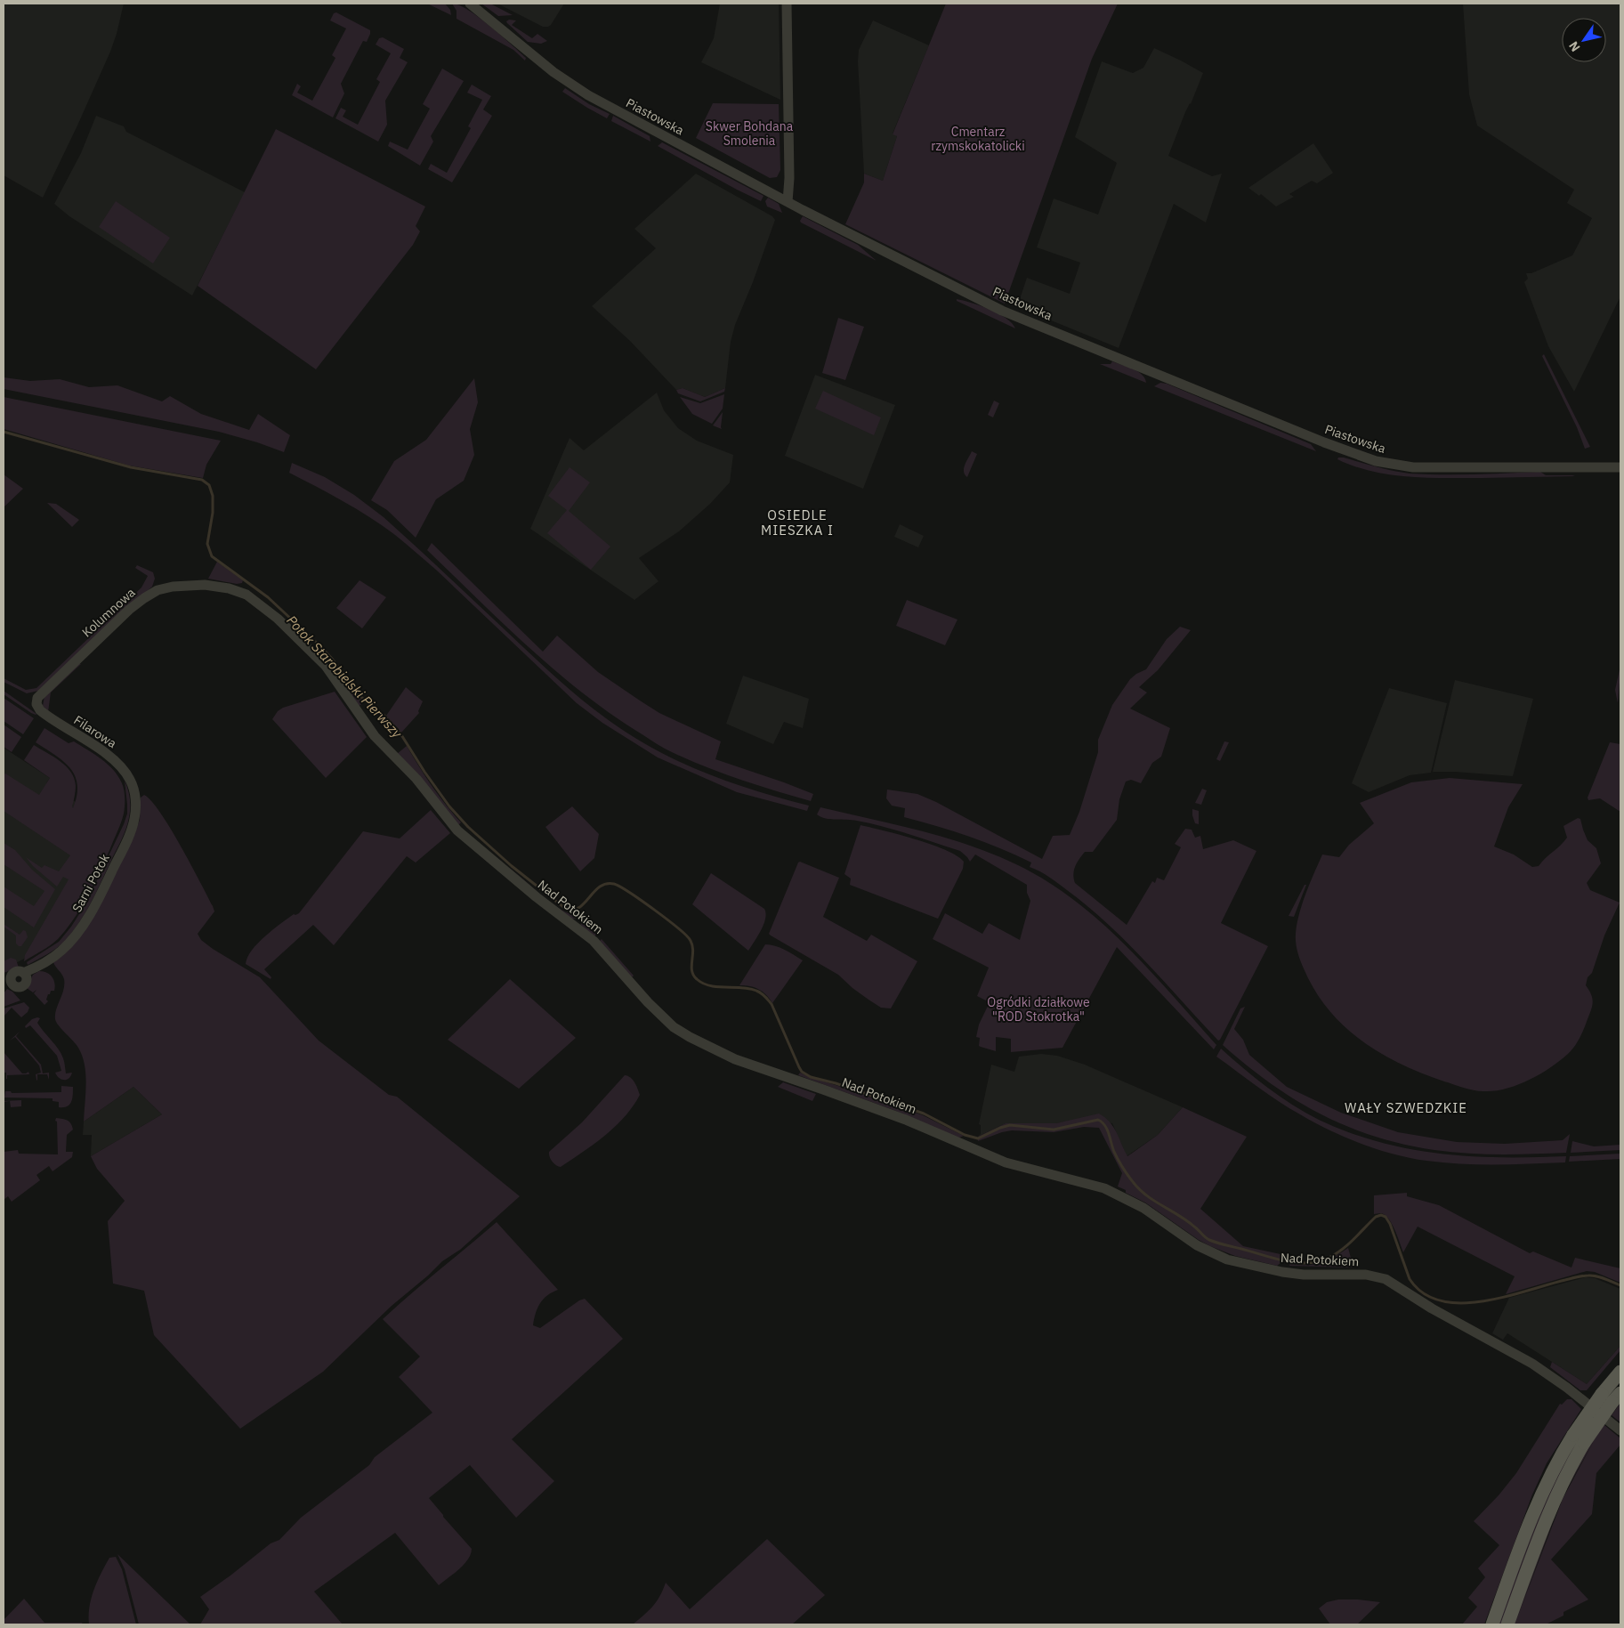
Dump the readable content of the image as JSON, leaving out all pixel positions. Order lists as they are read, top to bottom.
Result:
{
  "streets": {
    "street": [
      "Piastowska",
      "Kolumnowa",
      "Filarowa",
      "Sarni Potok",
      "Nad Potokiem"
    ]
  },
  "crossings": [
    ["Kolumnowa", "Filarowa"],
    ["Kolumnowa", "Nad Potokiem"],
    ["Filarowa", "Sarni Potok"]
  ],
  "districts": ["OSIEDLE MIESZKA I", "WAŁY SZWEDZKIE"],
  "water": ["Potok Starobielski Pierwszy"],
  "parks": ["Skwer Bohdana Smolenia", "Cmentarz rzymskokatolicki", "Ogródki działkowe \"ROD Stokrotka\""],
  "north": "bottom left"
}
